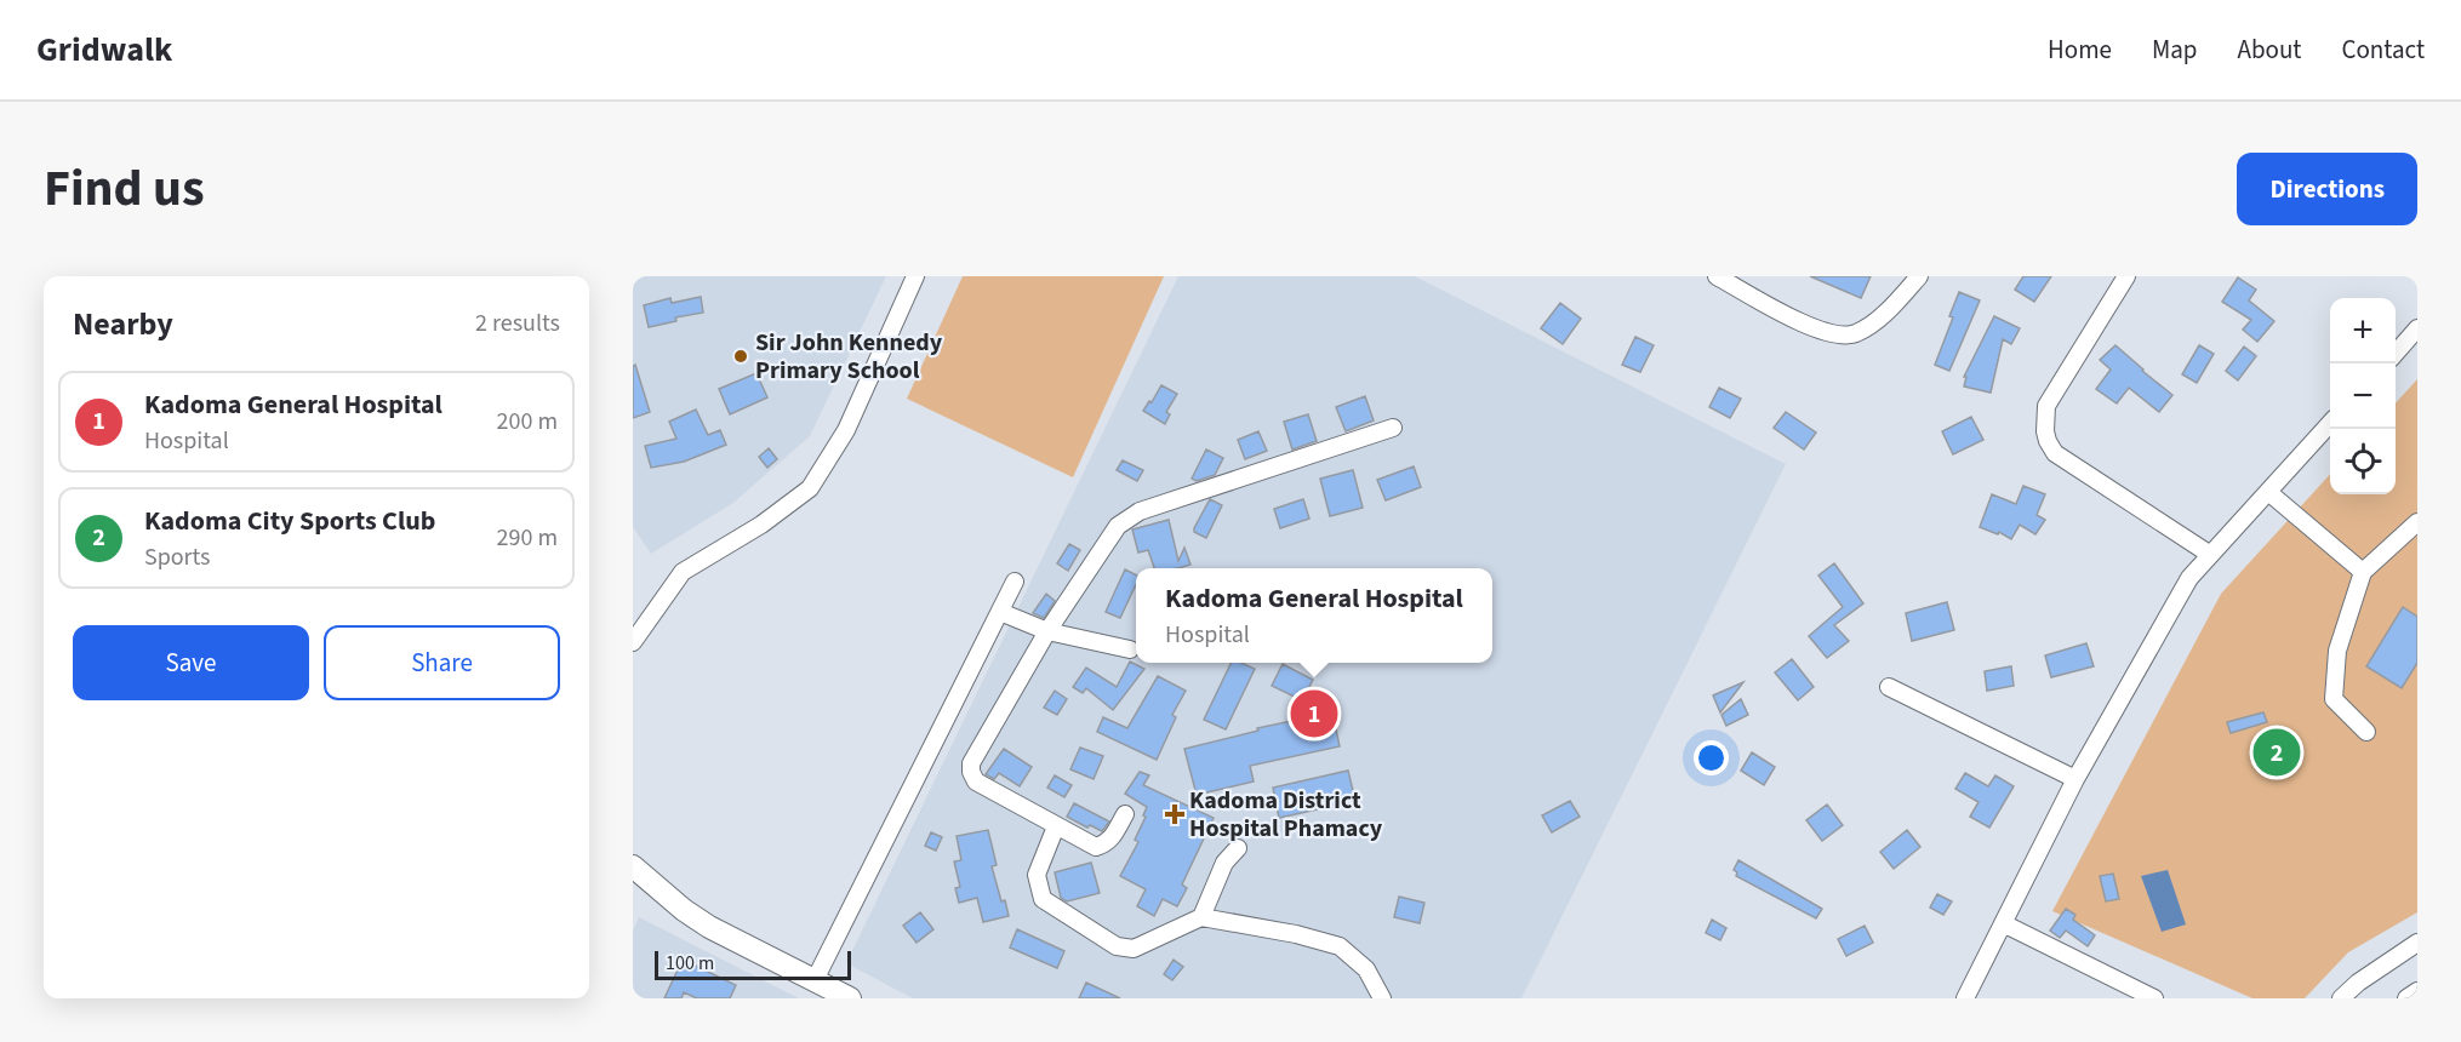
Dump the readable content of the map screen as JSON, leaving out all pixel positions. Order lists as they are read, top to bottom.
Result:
{
  "places": {
    "other": ["Sir John Kennedy Primary School"],
    "health": ["Kadoma District Hospital Phamacy"]
  },
  "scale_bar": "100 m",
  "page": {
    "header": "Gridwalk",
    "nav": [
      "Home",
      "Map",
      "About",
      "Contact"
    ],
    "title": "Find us",
    "buttons": [
      "Directions",
      ["Save", "Share"]
    ],
    "heading": ["Nearby", "2 results"],
    "map_buttons": ["+", "−"],
    "list": [
      {
        "mark": "1",
        "name": "Kadoma General Hospital",
        "note": "Hospital",
        "value": "200 m"
      },
      {
        "mark": "2",
        "name": "Kadoma City Sports Club",
        "note": "Sports",
        "value": "290 m"
      }
    ],
    "popup": ["Kadoma General Hospital", "Hospital"],
    "pins": ["1", "2"],
    "scale": "100 m"
  }
}
